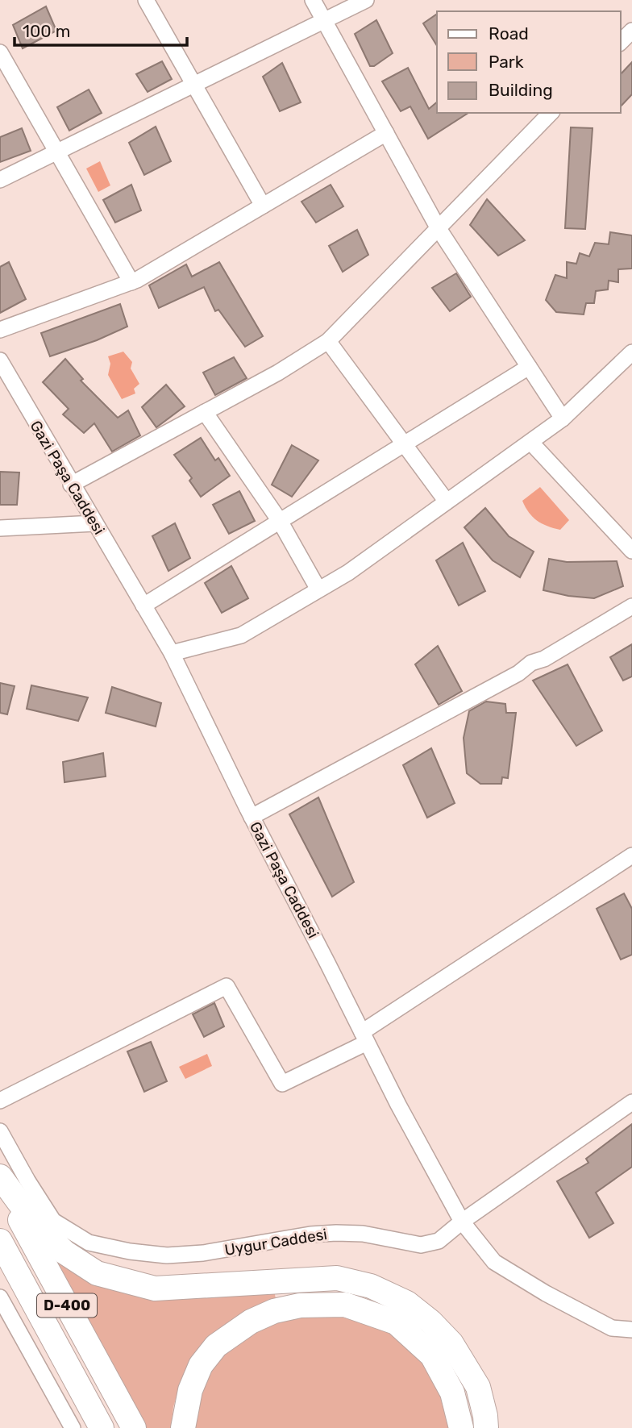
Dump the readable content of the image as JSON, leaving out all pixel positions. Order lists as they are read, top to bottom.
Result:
{
  "streets": {
    "highway": ["D-400"],
    "street": ["Gazi Paşa Caddesi", "Uygur Caddesi"]
  },
  "crossings": [
    ["Gazi Paşa Caddesi", "Uygur Caddesi"]
  ],
  "legend": ["Road", "Park", "Building"],
  "scale_bar": "100 m"
}
